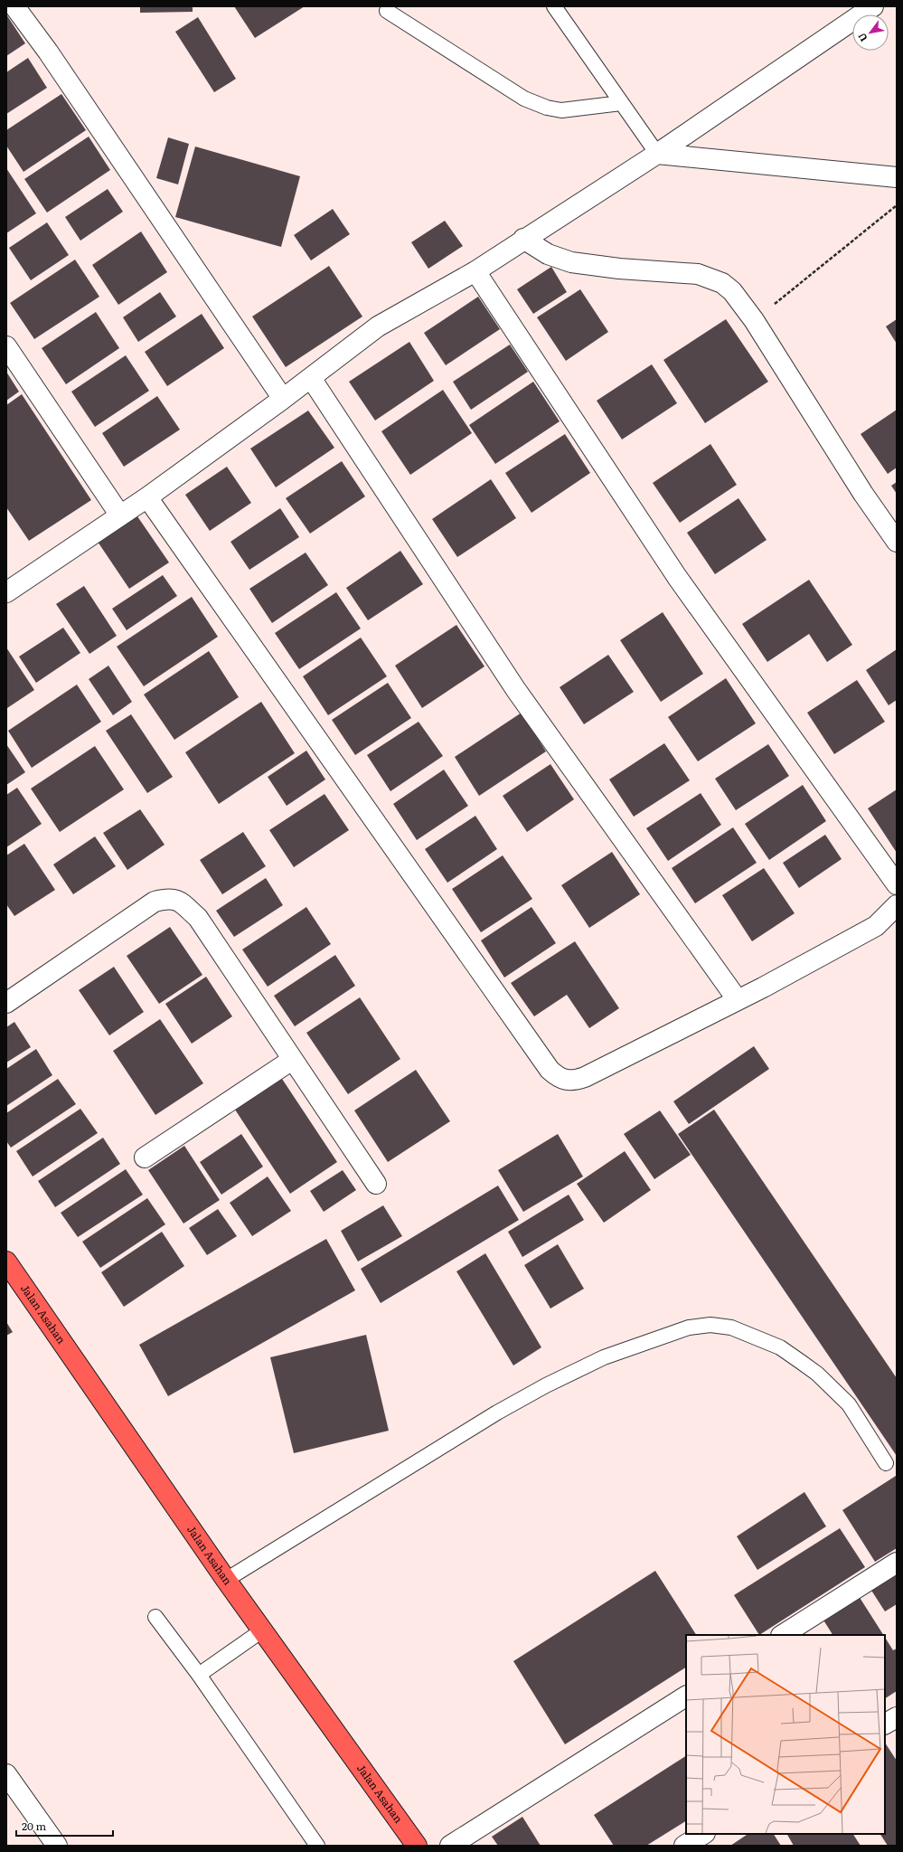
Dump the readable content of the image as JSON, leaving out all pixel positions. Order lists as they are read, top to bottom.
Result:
{
  "streets": {
    "main road": ["Jalan Asahan"]
  },
  "scale_bar": "20 m",
  "north": "bottom left"
}
